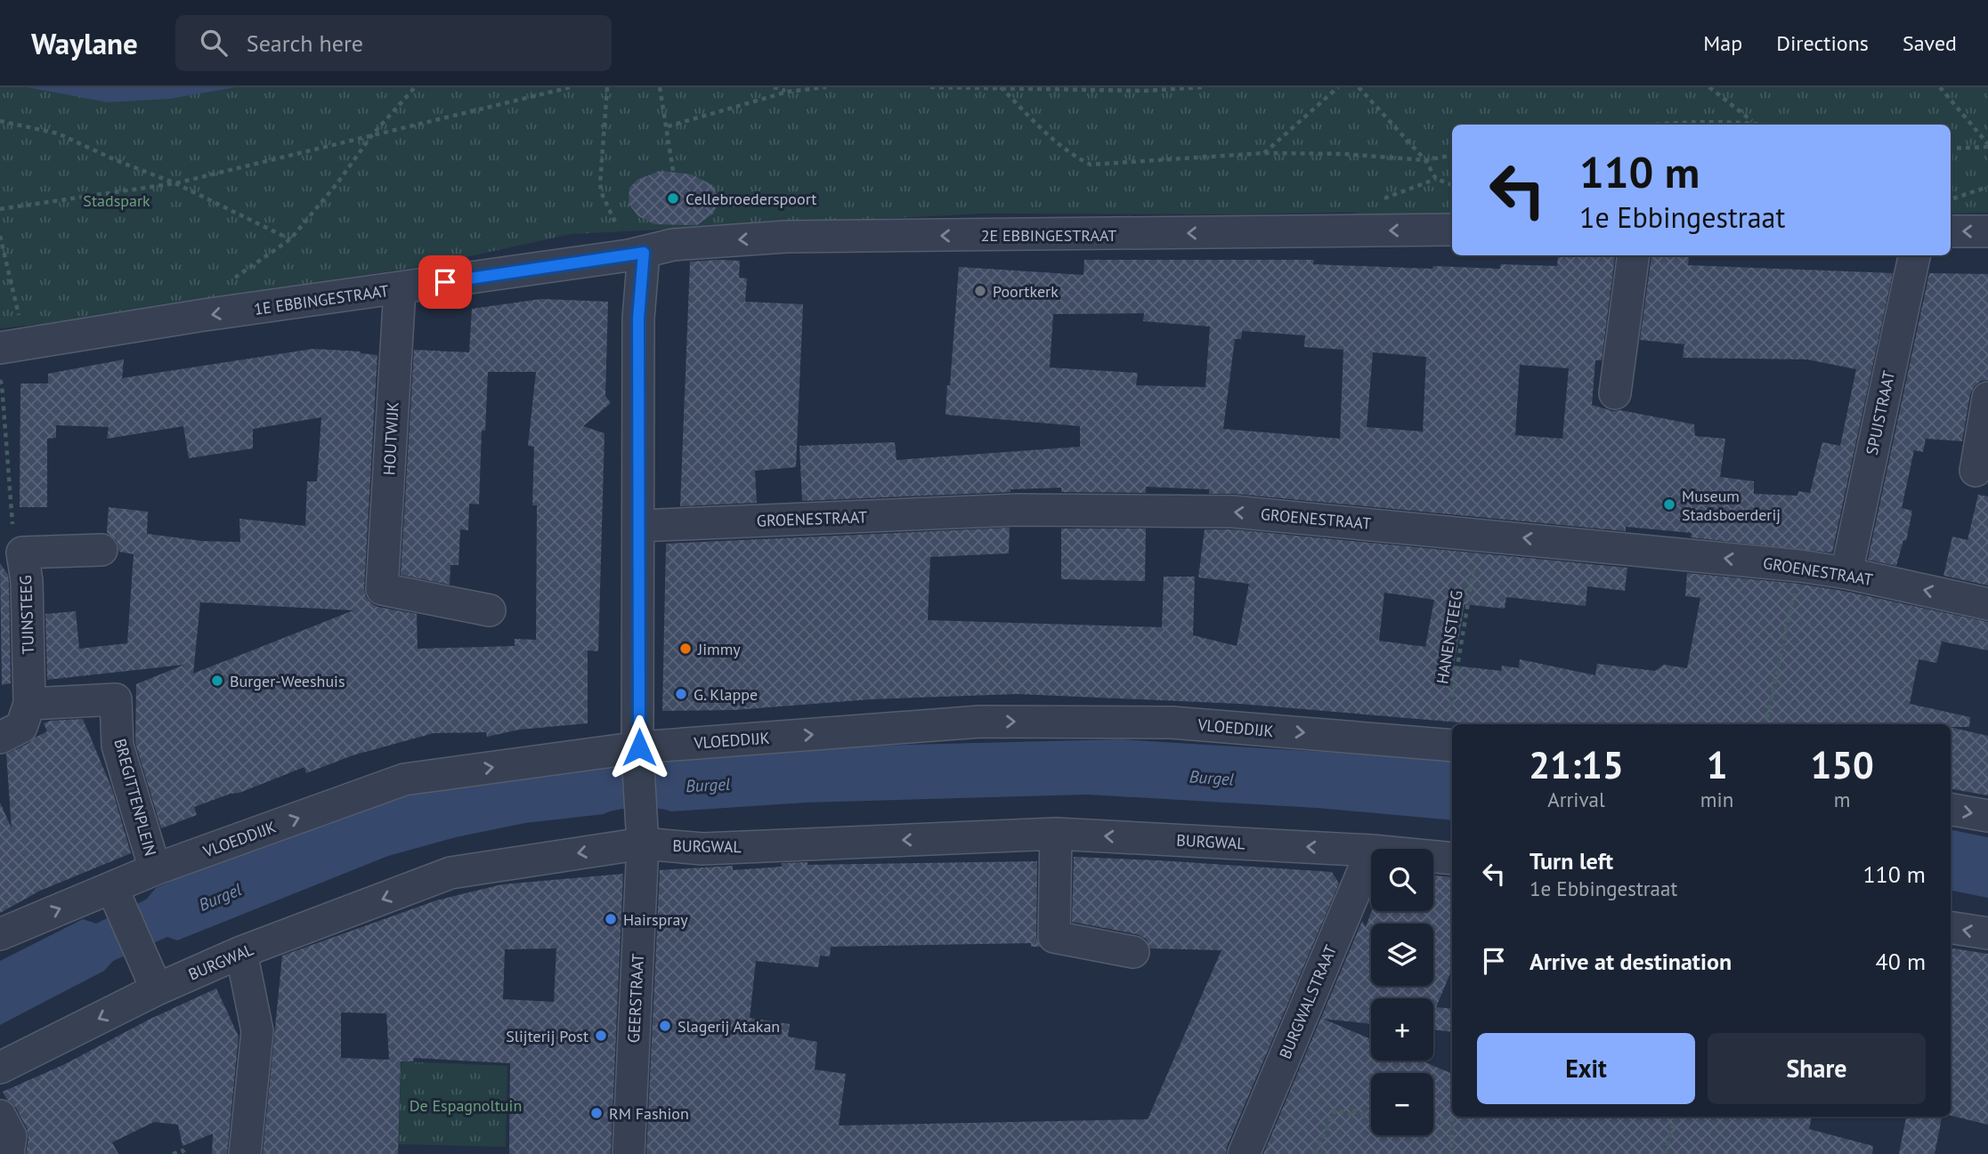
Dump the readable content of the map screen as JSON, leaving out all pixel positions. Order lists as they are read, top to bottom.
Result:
{
  "streets": {
    "street": [
      "2E EBBINGESTRAAT",
      "1E EBBINGESTRAAT",
      "SPUISTRAAT",
      "HOUTWIJK",
      "GROENESTRAAT",
      "TUINSTEEG",
      "VLOEDDIJK",
      "BREGITTENPLEIN",
      "BURGWAL",
      "GEERSTRAAT",
      "BURGWALSTRAAT"
    ],
    "path": ["HANENSTEEG"]
  },
  "crossings": [
    ["2E EBBINGESTRAAT", "1E EBBINGESTRAAT"],
    ["2E EBBINGESTRAAT", "GEERSTRAAT"],
    ["1E EBBINGESTRAAT", "HOUTWIJK"],
    ["1E EBBINGESTRAAT", "GEERSTRAAT"],
    ["SPUISTRAAT", "GROENESTRAAT"],
    ["GROENESTRAAT", "HANENSTEEG"],
    ["GROENESTRAAT", "GEERSTRAAT"],
    ["TUINSTEEG", "BREGITTENPLEIN"],
    ["HANENSTEEG", "VLOEDDIJK"],
    ["VLOEDDIJK", "BREGITTENPLEIN"],
    ["VLOEDDIJK", "GEERSTRAAT"],
    ["BURGWAL", "GEERSTRAAT"]
  ],
  "one_way": [
    "2E EBBINGESTRAAT",
    "1E EBBINGESTRAAT",
    "GROENESTRAAT",
    "VLOEDDIJK",
    "BURGWAL"
  ],
  "water": ["Burgel"],
  "parks": ["Stadspark", "De Espagnoltuin"],
  "places": [
    "Cellebroederspoort",
    "Poortkerk",
    "Museum Stadsboerderij",
    "Jimmy",
    "Burger-Weeshuis",
    "G. Klappe",
    "Hairspray",
    "Slagerij Atakan",
    "Slijterij Post",
    "RM Fashion"
  ],
  "page": {
    "header": "Waylane",
    "search": "Search here",
    "nav": ["Map", "Directions", "Saved"],
    "turn": ["110 m", "1e Ebbingestraat"],
    "eta": [
      "21:15",
      "Arrival",
      "1",
      "min",
      "150",
      "m"
    ],
    "list": [
      {
        "name": "Turn left",
        "note": "1e Ebbingestraat",
        "value": "110 m"
      },
      {
        "name": "Arrive at destination",
        "value": "40 m"
      }
    ],
    "map_buttons": ["+", "−"],
    "buttons": ["Exit", "Share"]
  }
}
